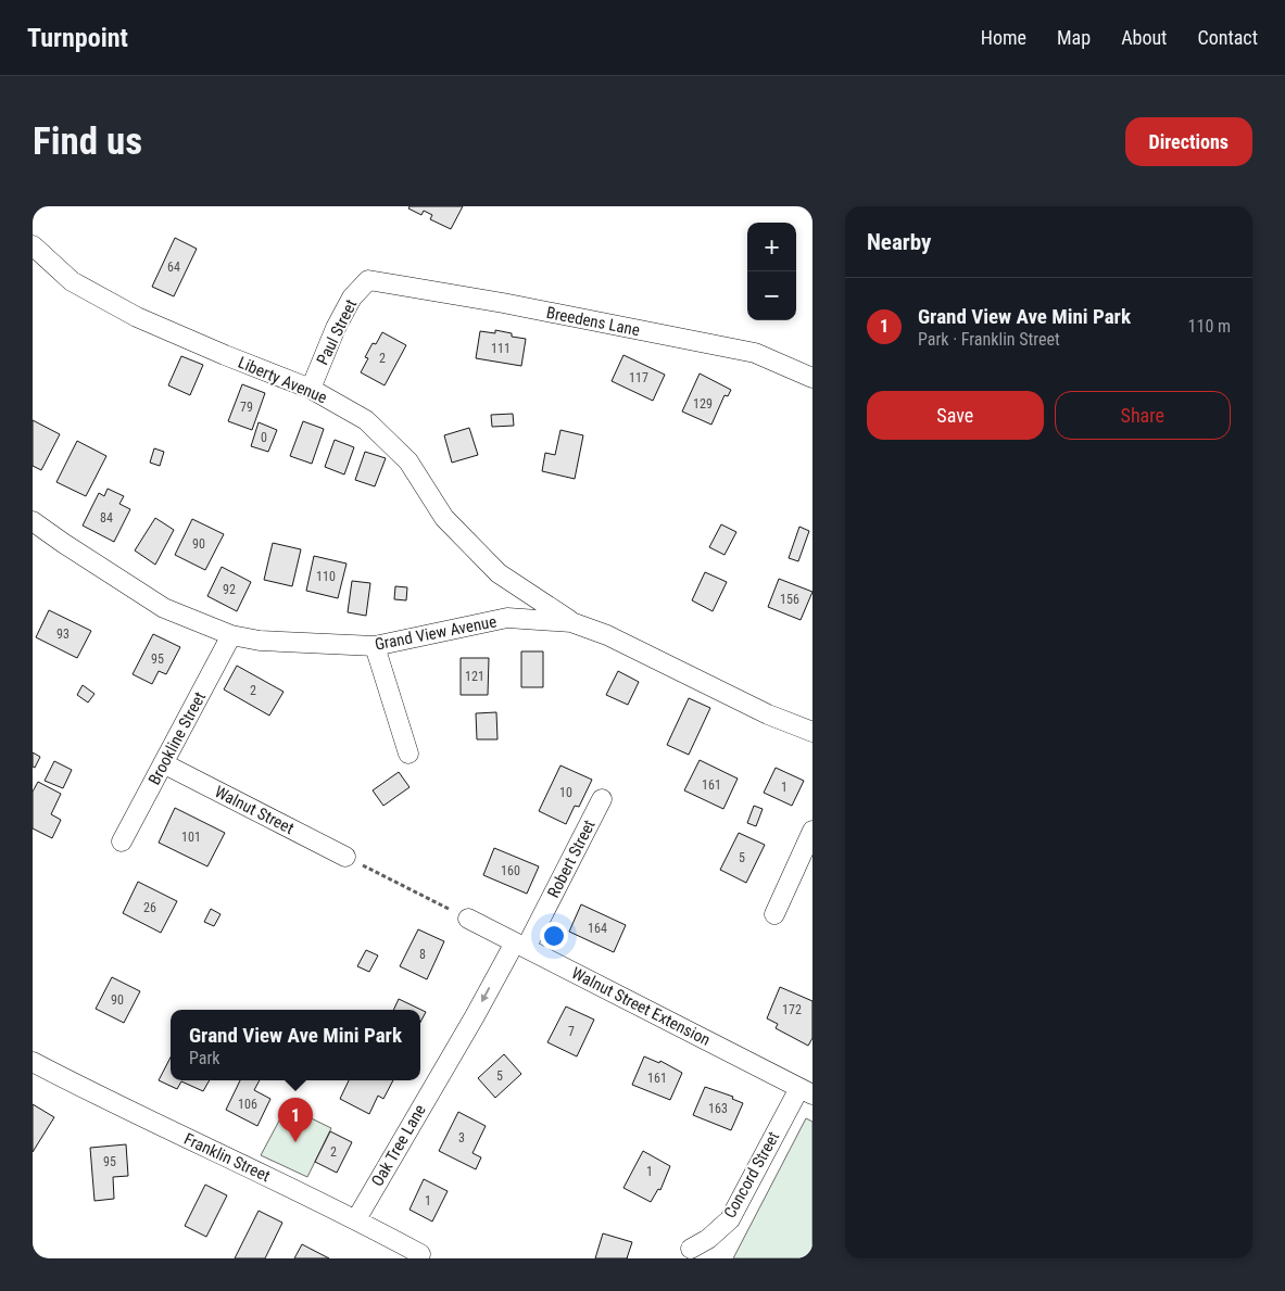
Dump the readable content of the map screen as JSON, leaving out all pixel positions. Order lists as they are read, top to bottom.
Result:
{
  "streets": {
    "street": [
      "Breedens Lane",
      "Paul Street",
      "Liberty Avenue",
      "Grand View Avenue",
      "Brookline Street",
      "Walnut Street",
      "Robert Street",
      "Walnut Street Extension",
      "Oak Tree Lane",
      "Franklin Street",
      "Concord Street"
    ]
  },
  "crossings": [
    ["Breedens Lane", "Paul Street"],
    ["Paul Street", "Liberty Avenue"],
    ["Liberty Avenue", "Grand View Avenue"],
    ["Grand View Avenue", "Brookline Street"],
    ["Brookline Street", "Walnut Street"],
    ["Robert Street", "Walnut Street Extension"],
    ["Robert Street", "Oak Tree Lane"],
    ["Walnut Street Extension", "Concord Street"],
    ["Oak Tree Lane", "Franklin Street"]
  ],
  "one_way": ["Oak Tree Lane"],
  "house_numbers": [
    "64",
    "111",
    "2",
    "117",
    "129",
    "79",
    "0",
    "84",
    "90",
    "110",
    "92",
    "156",
    "93",
    "95",
    "121",
    "2",
    "161",
    "1",
    "10",
    "101",
    "5",
    "160",
    "26",
    "164",
    "8",
    "90",
    "172",
    "7",
    "5",
    "161",
    "106",
    "163",
    "3",
    "2",
    "95",
    "1",
    "1"
  ],
  "page": {
    "header": "Turnpoint",
    "nav": [
      "Home",
      "Map",
      "About",
      "Contact"
    ],
    "buttons": [
      "Directions",
      ["Save", "Share"]
    ],
    "title": "Find us",
    "heading": "Nearby",
    "map_buttons": ["+", "−"],
    "list": [
      {
        "mark": "1",
        "name": "Grand View Ave Mini Park",
        "note": "Park · Franklin Street",
        "value": "110 m"
      }
    ],
    "popup": ["Grand View Ave Mini Park", "Park"],
    "pins": "1"
  }
}
